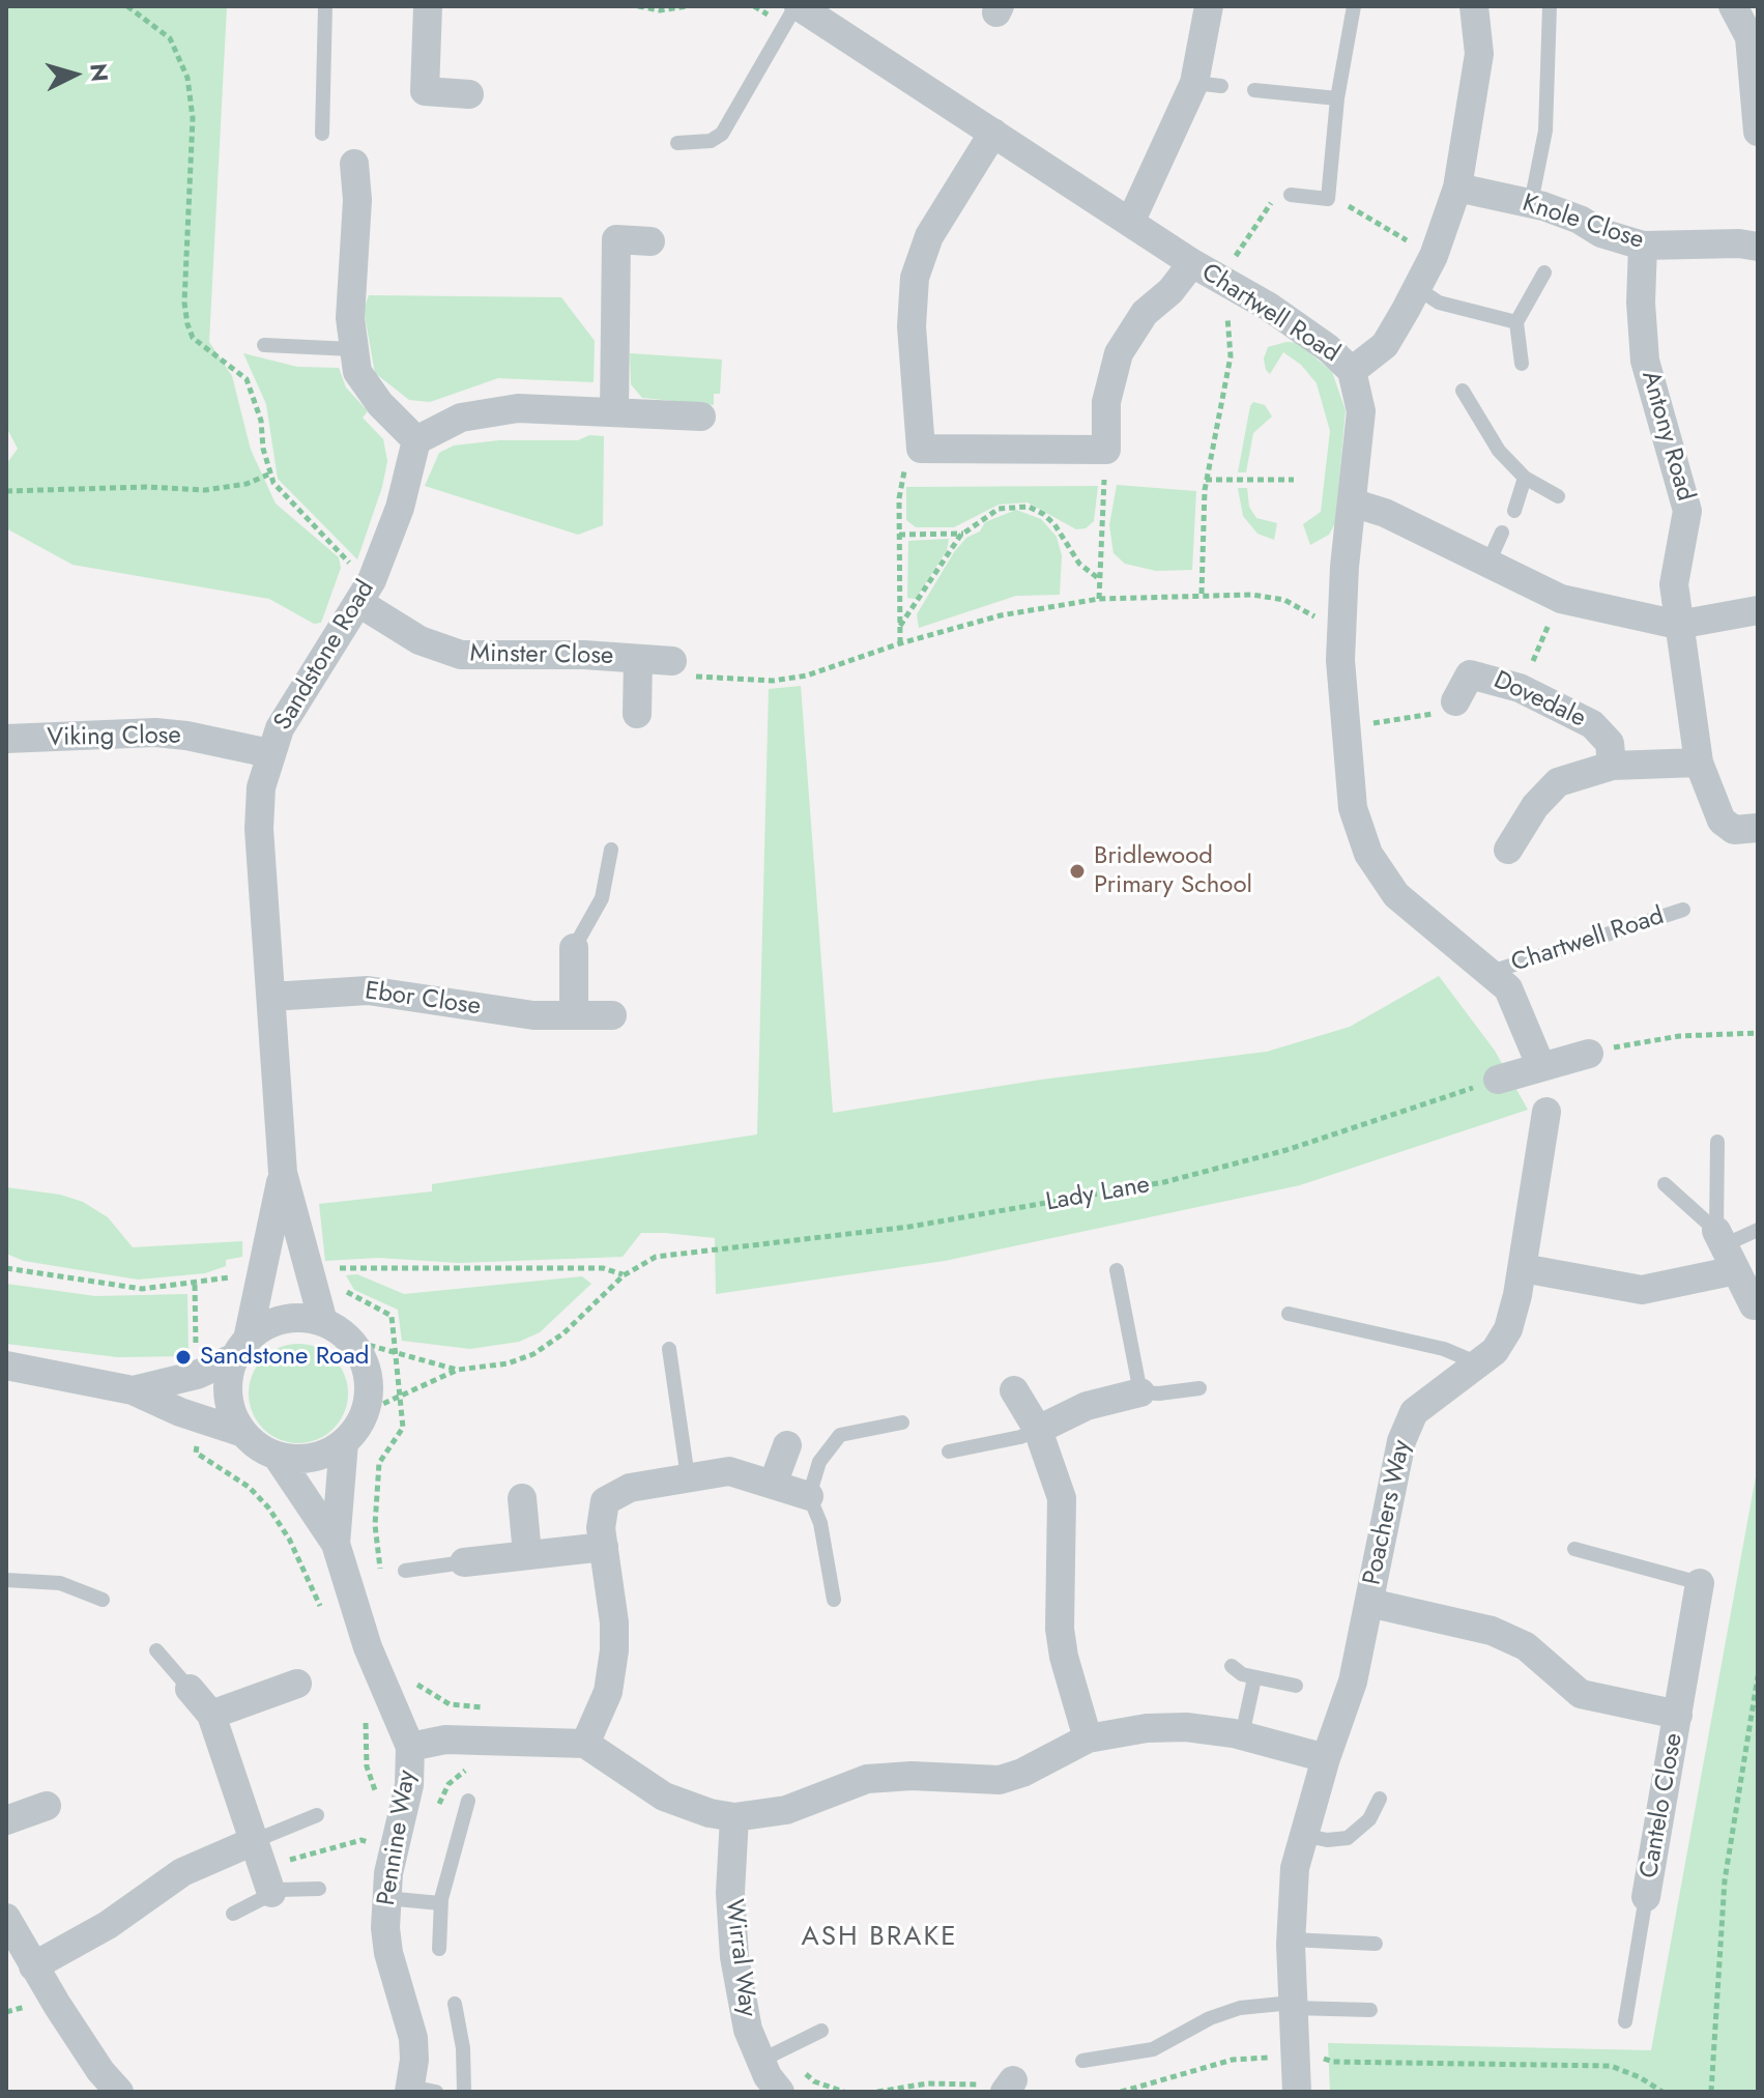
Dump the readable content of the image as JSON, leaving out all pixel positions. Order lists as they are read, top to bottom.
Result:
{
  "streets": {
    "street": [
      "Knole Close",
      "Chartwell Road",
      "Antony Road",
      "Sandstone Road",
      "Minster Close",
      "Dovedale",
      "Viking Close",
      "Ebor Close",
      "Poachers Way",
      "Cantelo Close",
      "Pennine Way",
      "Wirral Way"
    ],
    "path": ["Lady Lane"]
  },
  "crossings": [
    ["Knole Close", "Antony Road"],
    ["Sandstone Road", "Minster Close"],
    ["Sandstone Road", "Viking Close"],
    ["Sandstone Road", "Ebor Close"],
    ["Sandstone Road", "Lady Lane"],
    ["Sandstone Road", "Pennine Way"],
    ["Lady Lane", "Pennine Way"],
    ["Poachers Way", "Cantelo Close"]
  ],
  "districts": ["ASH BRAKE"],
  "places": ["Bridlewood Primary School", "Sandstone Road"],
  "north": "right"
}
